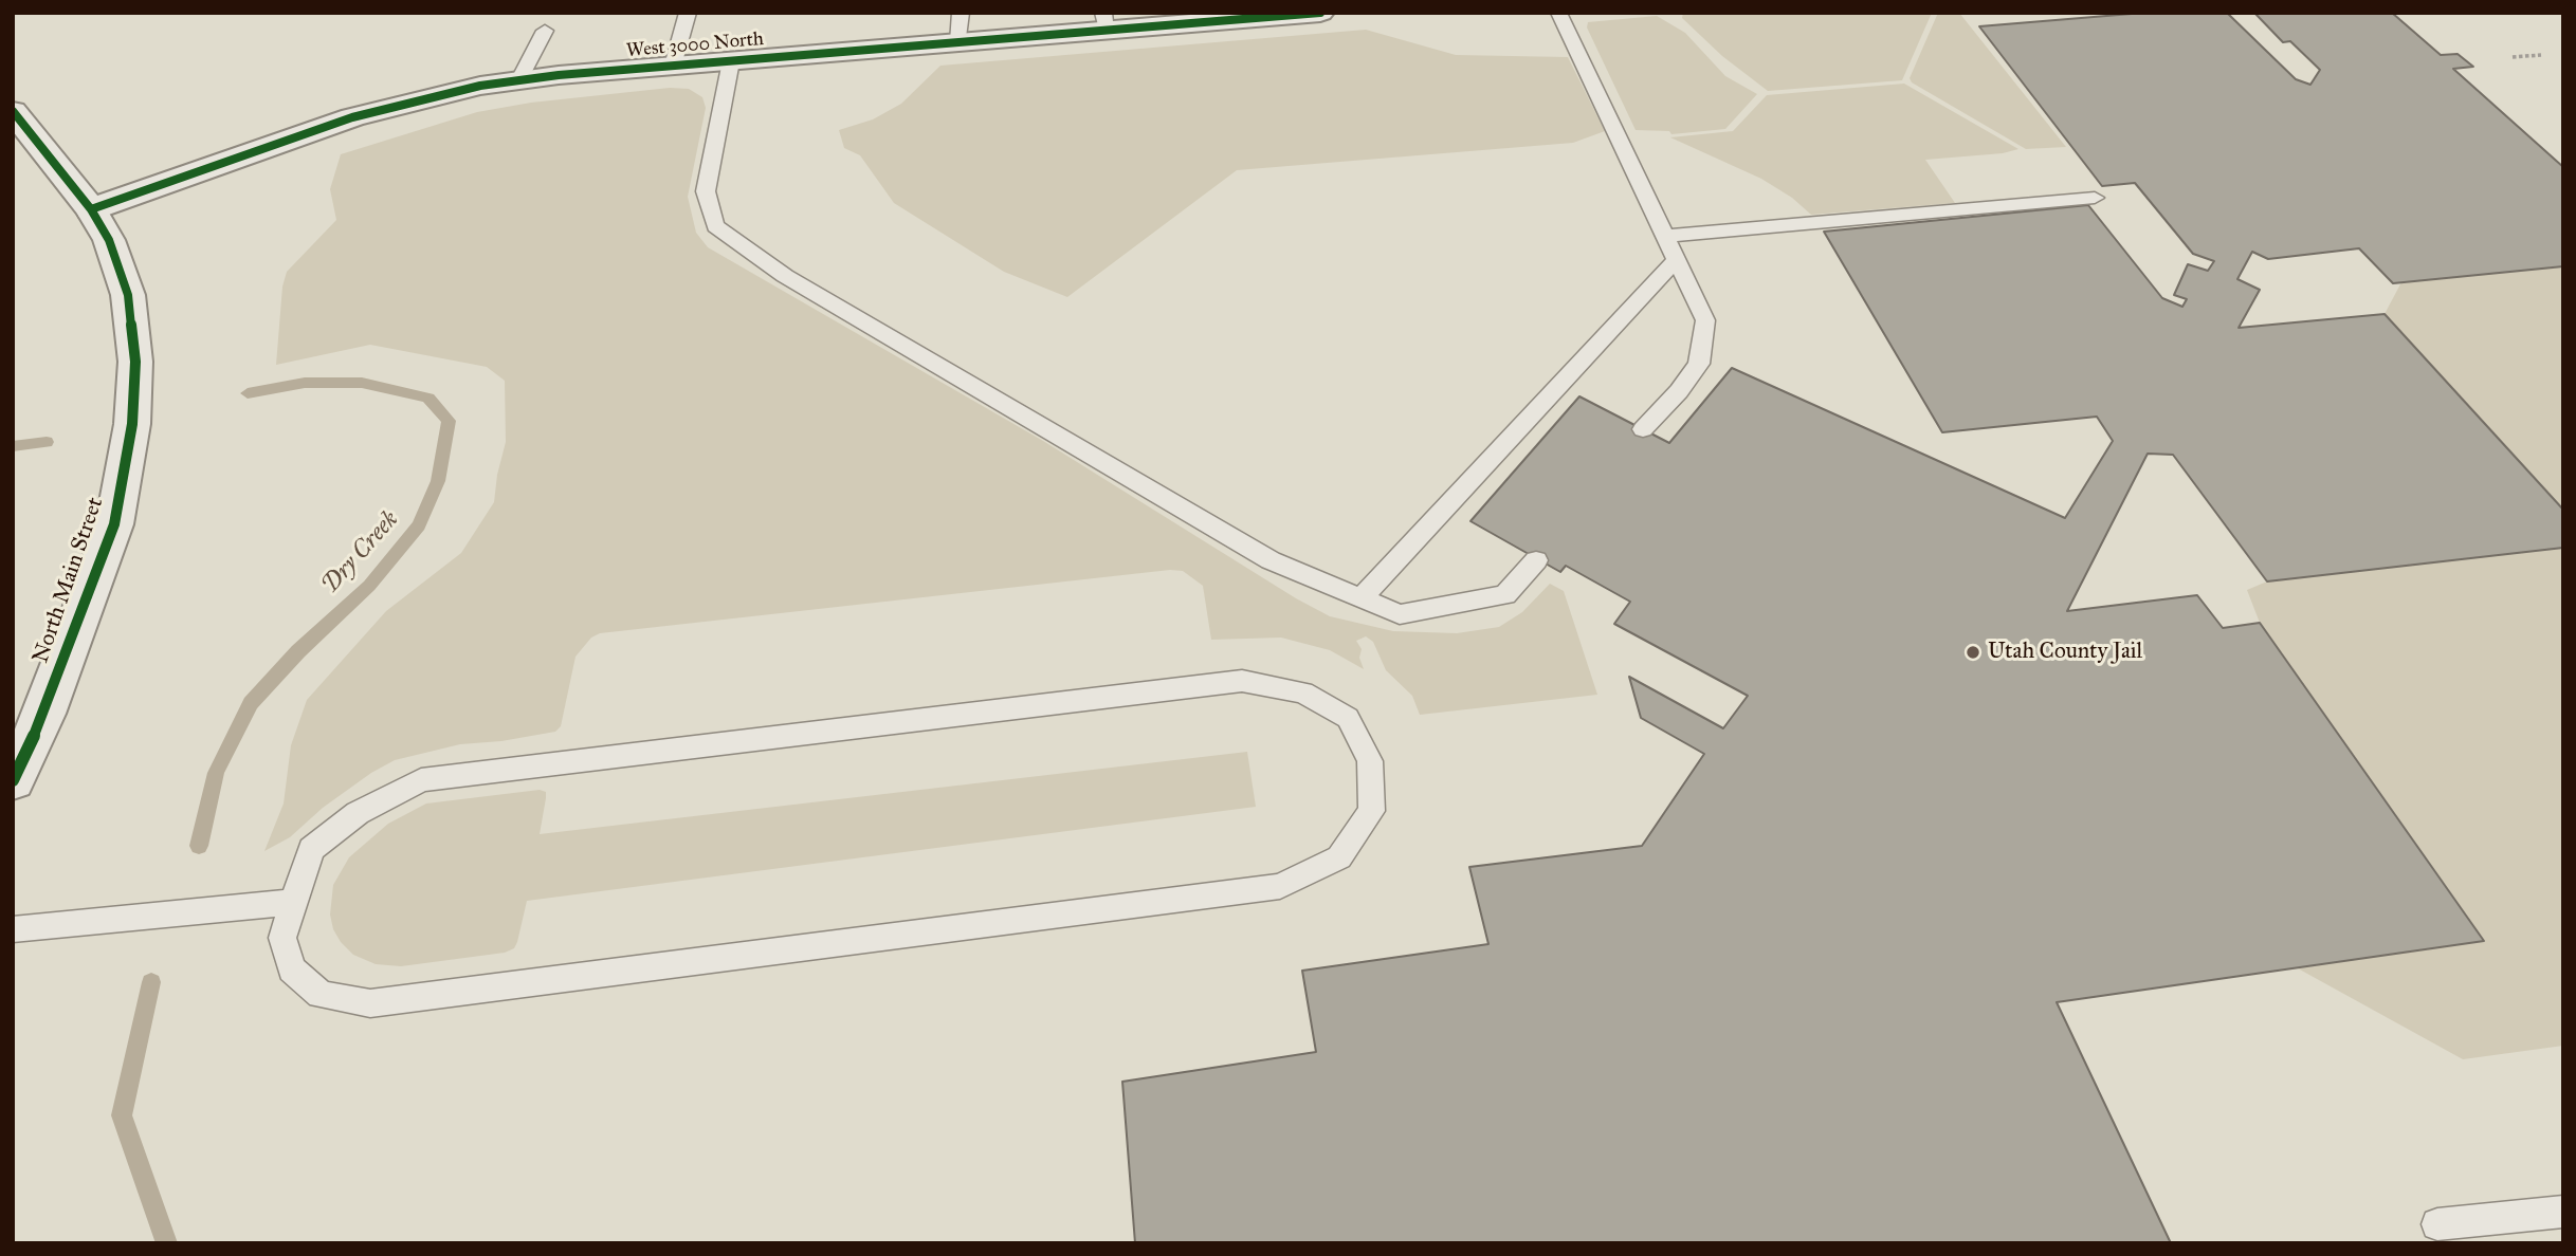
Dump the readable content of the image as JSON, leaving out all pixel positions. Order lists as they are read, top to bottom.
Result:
{
  "streets": {
    "street": ["West 3000 North", "North Main Street"]
  },
  "crossings": [
    ["West 3000 North", "North Main Street"]
  ],
  "water": ["Dry Creek"],
  "places": ["Utah County Jail"]
}
